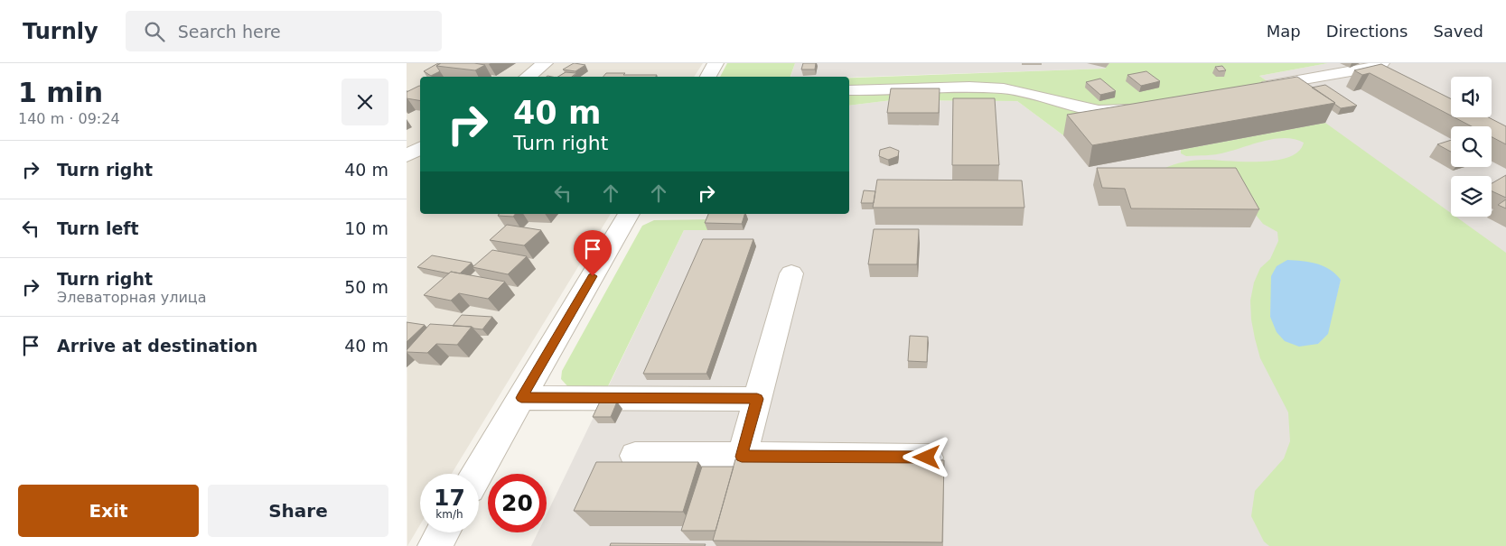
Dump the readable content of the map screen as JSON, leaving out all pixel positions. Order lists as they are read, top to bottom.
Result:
{
  "page": {
    "header": "Turnly",
    "search": "Search here",
    "nav": ["Map", "Directions", "Saved"],
    "heading": ["1 min", "140 m · 09:24"],
    "turn": ["40 m", "Turn right"],
    "list": [
      {
        "name": "Turn right",
        "value": "40 m"
      },
      {
        "name": "Turn left",
        "value": "10 m"
      },
      {
        "name": "Turn right",
        "note": "Элеваторная улица",
        "value": "50 m"
      },
      {
        "name": "Arrive at destination",
        "value": "40 m"
      }
    ],
    "speed": "17 km/h",
    "limit": "20",
    "buttons": ["Exit", "Share"]
  }
}
